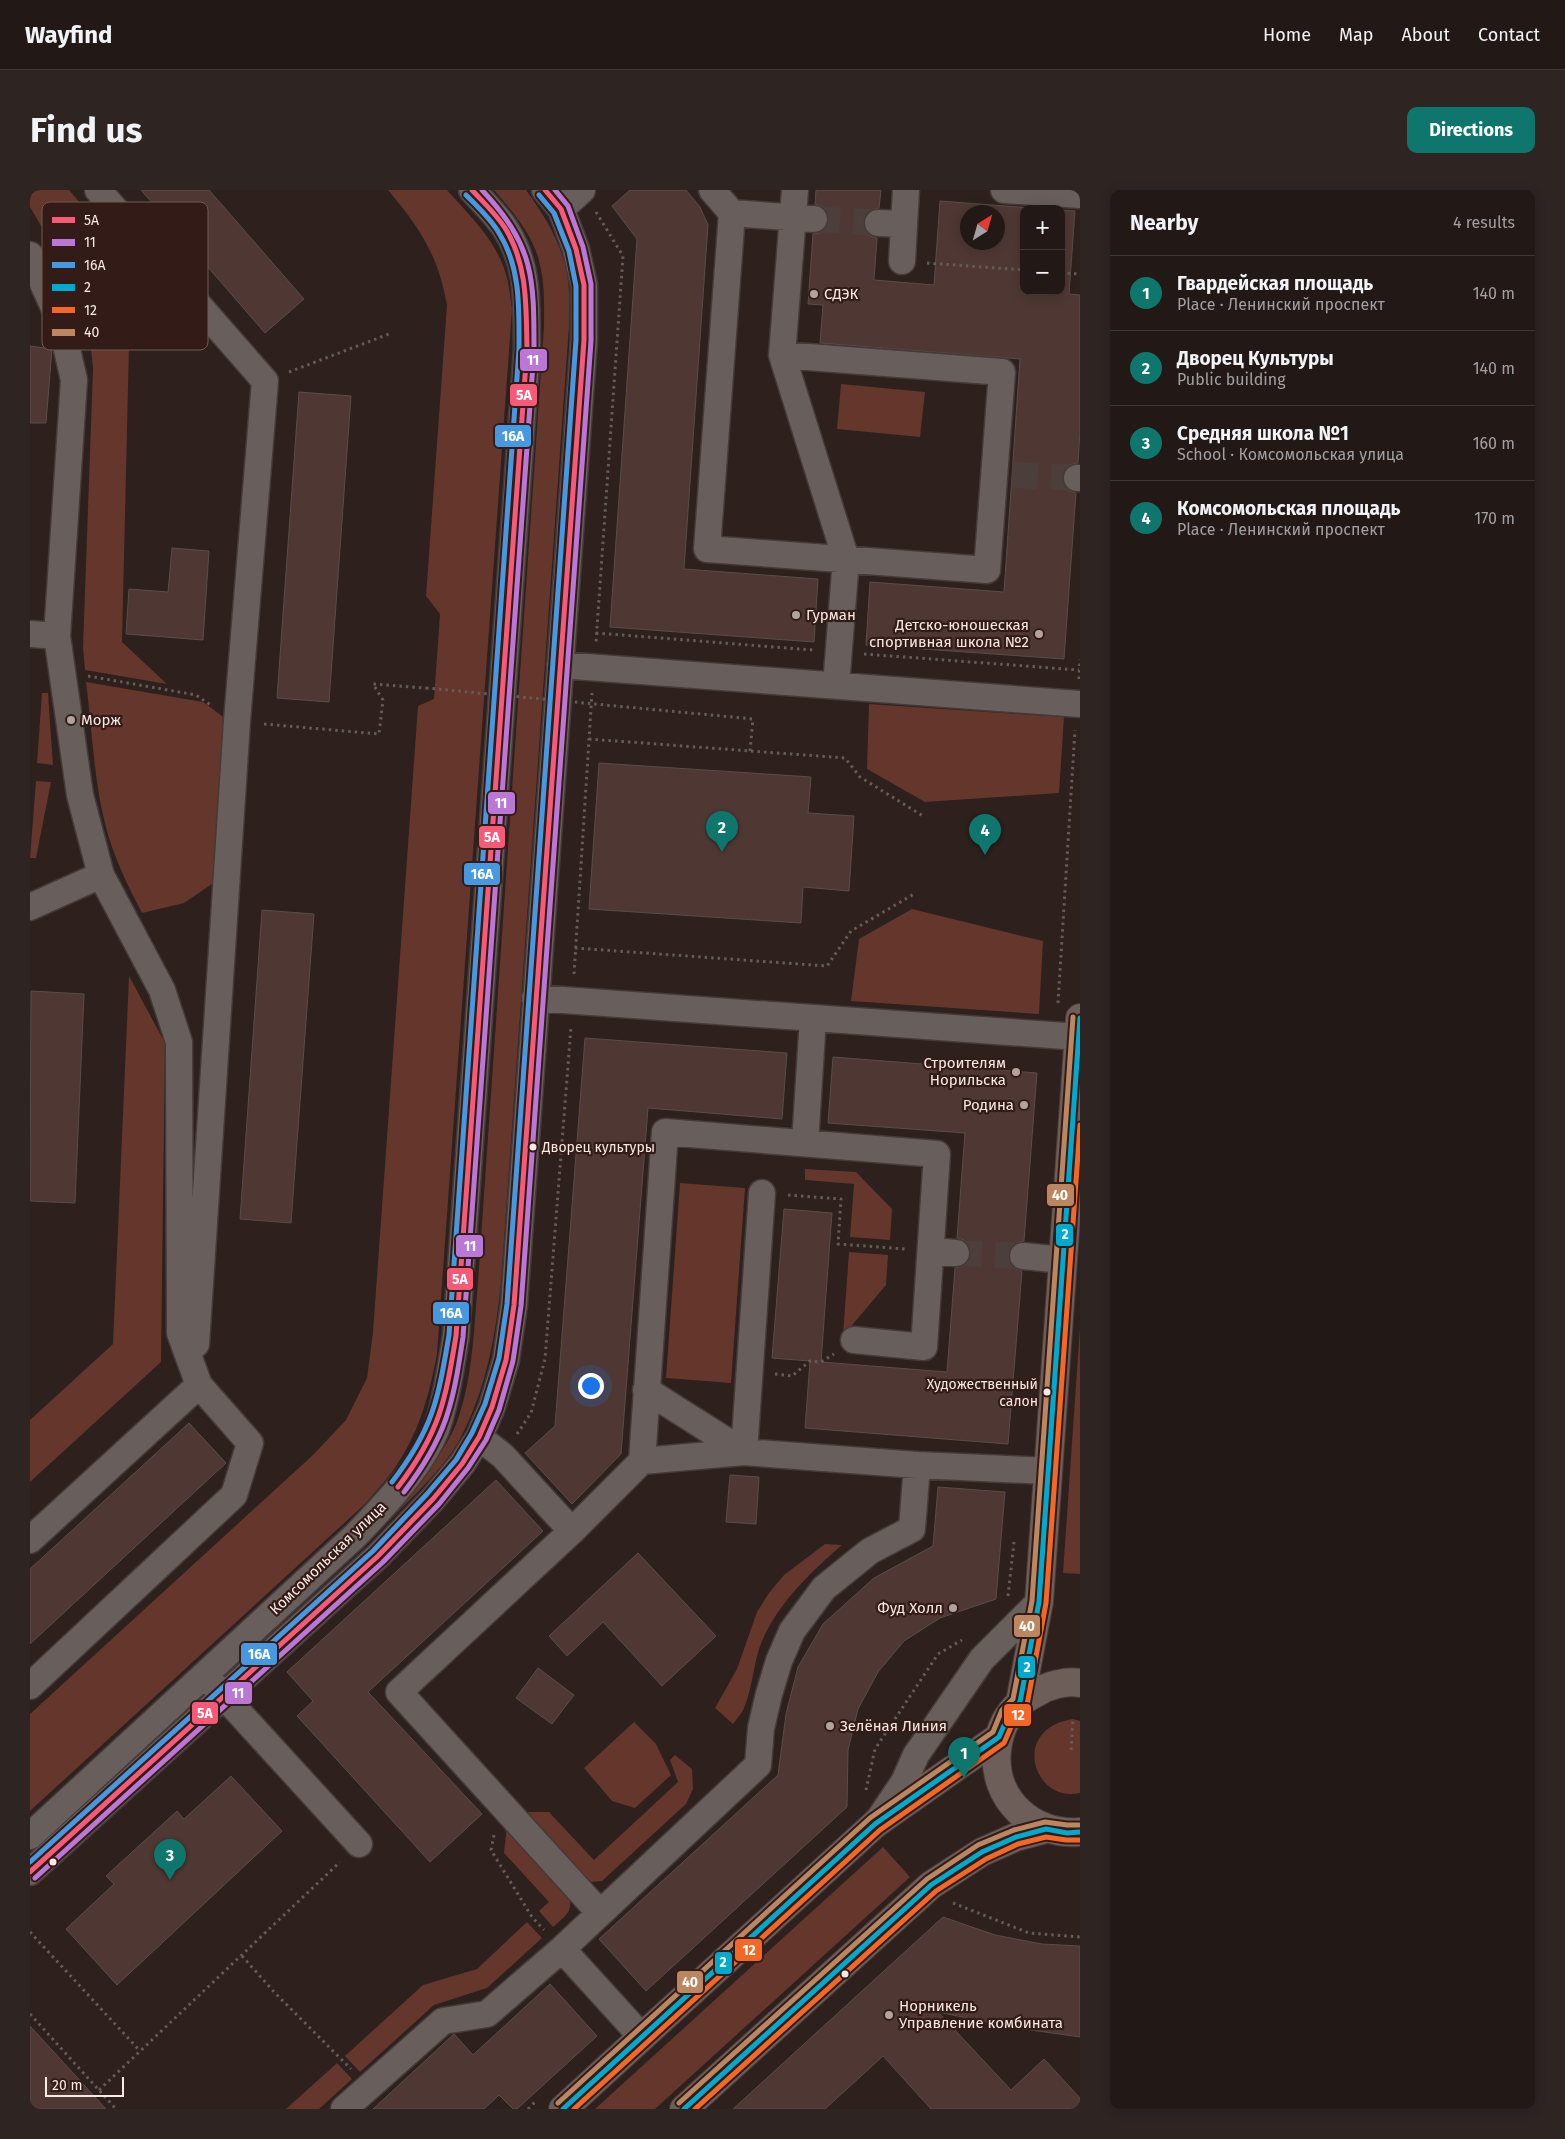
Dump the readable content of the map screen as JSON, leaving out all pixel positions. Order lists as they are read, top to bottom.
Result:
{
  "streets": {
    "street": ["Комсомольская улица"]
  },
  "places": [
    "СДЭК",
    "Гурман",
    "Детско-юношеская спортивная школа №2",
    "Морж",
    "Строителям Норильска",
    "Родина",
    "Дворец культуры",
    "Художественный салон",
    "Фуд Холл",
    "Зелёная Линия",
    "Норникель Управление комбината"
  ],
  "lines": [
    "transit line 5А",
    "transit line 11",
    "transit line 16А",
    "transit line 40",
    "transit line 2",
    "transit line 12"
  ],
  "legend": [
    "5А",
    "11",
    "16А",
    "2",
    "12",
    "40"
  ],
  "scale_bar": "20 m",
  "north": "top right",
  "page": {
    "header": "Wayfind",
    "nav": [
      "Home",
      "Map",
      "About",
      "Contact"
    ],
    "buttons": "Directions",
    "title": "Find us",
    "heading": ["Nearby", "4 results"],
    "map_buttons": ["+", "−"],
    "list": [
      {
        "mark": "1",
        "name": "Гвардейская площадь",
        "note": "Place · Ленинский проспект",
        "value": "140 m"
      },
      {
        "mark": "2",
        "name": "Дворец Культуры",
        "note": "Public building",
        "value": "140 m"
      },
      {
        "mark": "3",
        "name": "Средняя школа №1",
        "note": "School · Комсомольская улица",
        "value": "160 m"
      },
      {
        "mark": "4",
        "name": "Комсомольская площадь",
        "note": "Place · Ленинский проспект",
        "value": "170 m"
      }
    ],
    "pins": [
      "2",
      "4",
      "1",
      "3"
    ],
    "scale": "20 m"
  }
}
